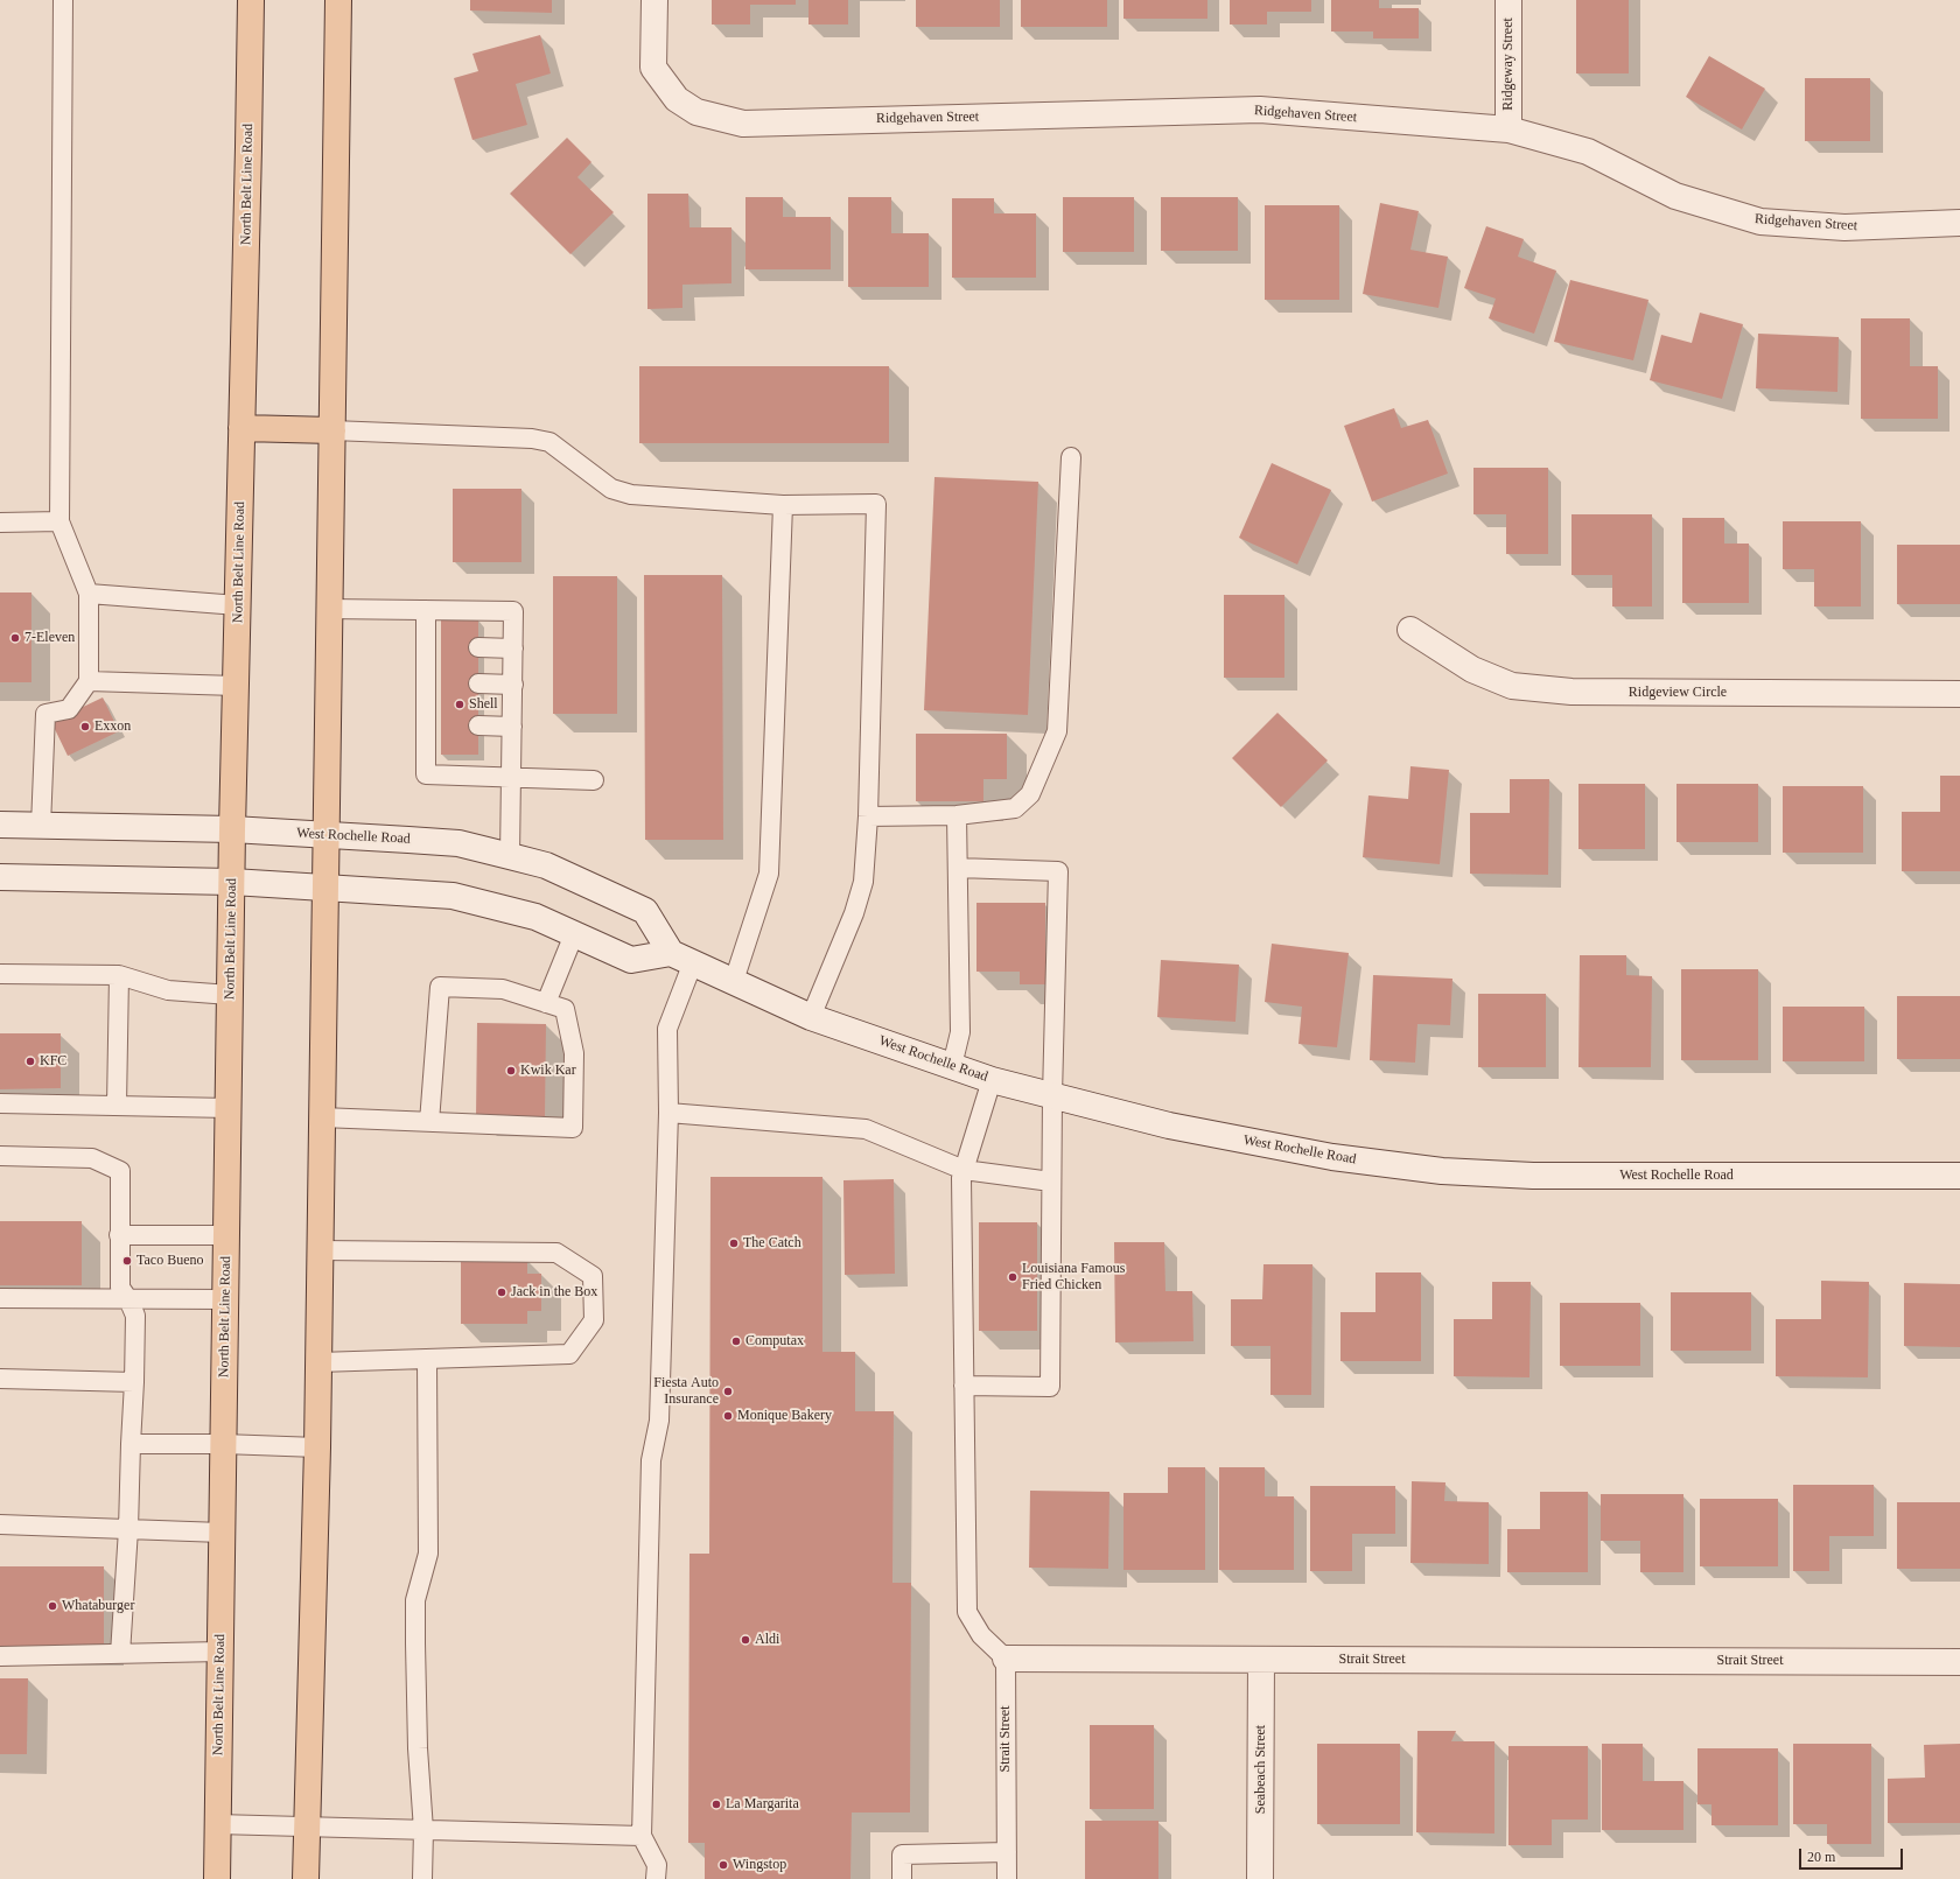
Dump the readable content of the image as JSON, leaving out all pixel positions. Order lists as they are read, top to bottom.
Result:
{
  "streets": {
    "main road": ["North Belt Line Road"],
    "street": [
      "Ridgeway Street",
      "Ridgehaven Street",
      "Ridgeview Circle",
      "West Rochelle Road",
      "Strait Street",
      "Seabeach Street"
    ]
  },
  "crossings": [
    ["Ridgeway Street", "Ridgehaven Street"],
    ["North Belt Line Road", "West Rochelle Road"],
    ["Strait Street", "Seabeach Street"]
  ],
  "places": [
    "7-Eleven",
    "Shell",
    "Exxon",
    "KFC",
    "Kwik Kar",
    "The Catch",
    "Taco Bueno",
    "Louisiana Famous Fried Chicken",
    "Jack in the Box",
    "Computax",
    "Fiesta Auto Insurance",
    "Monique Bakery",
    "Whataburger",
    "Aldi",
    "La Margarita",
    "Wingstop"
  ],
  "scale_bar": "20 m"
}
